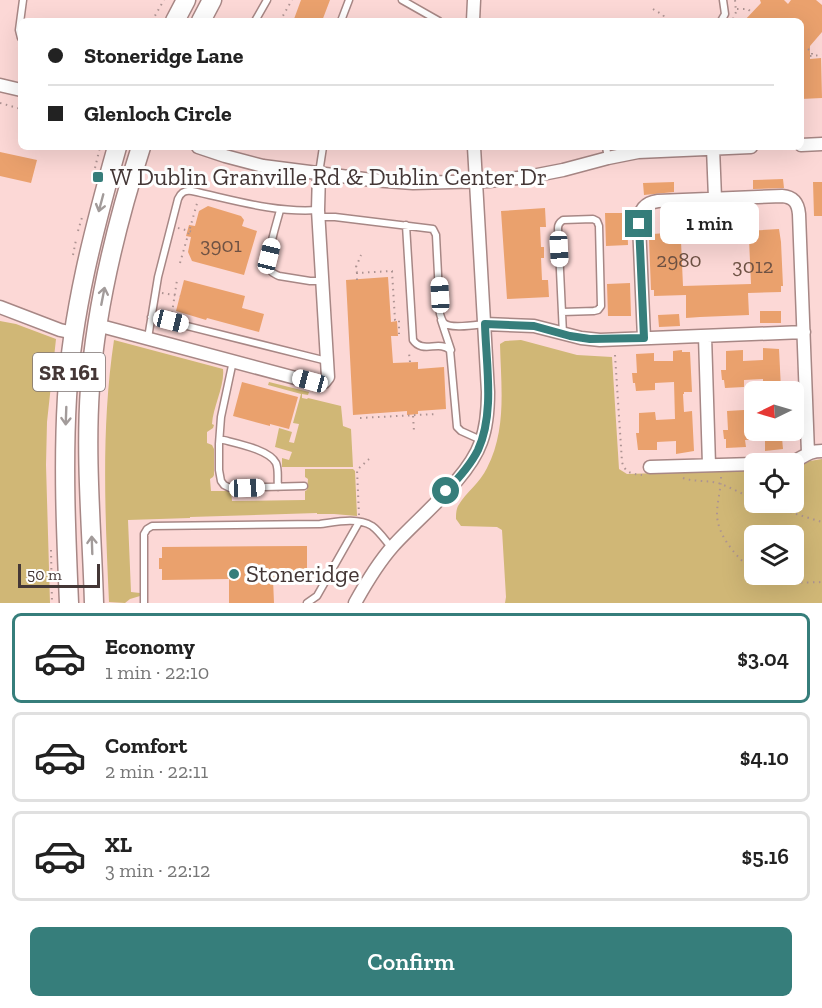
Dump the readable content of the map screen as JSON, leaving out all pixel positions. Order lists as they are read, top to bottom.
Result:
{
  "streets": {
    "main road": ["SR 161"]
  },
  "places": {
    "transit": ["W Dublin Granville Rd & Dublin Center Dr"],
    "other": ["Stoneridge"]
  },
  "house_numbers": ["3901", "2980", "3012"],
  "scale_bar": "50 m",
  "north": "left",
  "page": {
    "banner": ["Stoneridge Lane", "Glenloch Circle"],
    "bubble": "1 min",
    "scale": "50 m",
    "list": [
      {
        "name": "Economy",
        "note": "1 min · 22:10",
        "value": "$3.04"
      },
      {
        "name": "Comfort",
        "note": "2 min · 22:11",
        "value": "$4.10"
      },
      {
        "name": "XL",
        "note": "3 min · 22:12",
        "value": "$5.16"
      }
    ],
    "buttons": "Confirm"
  }
}
